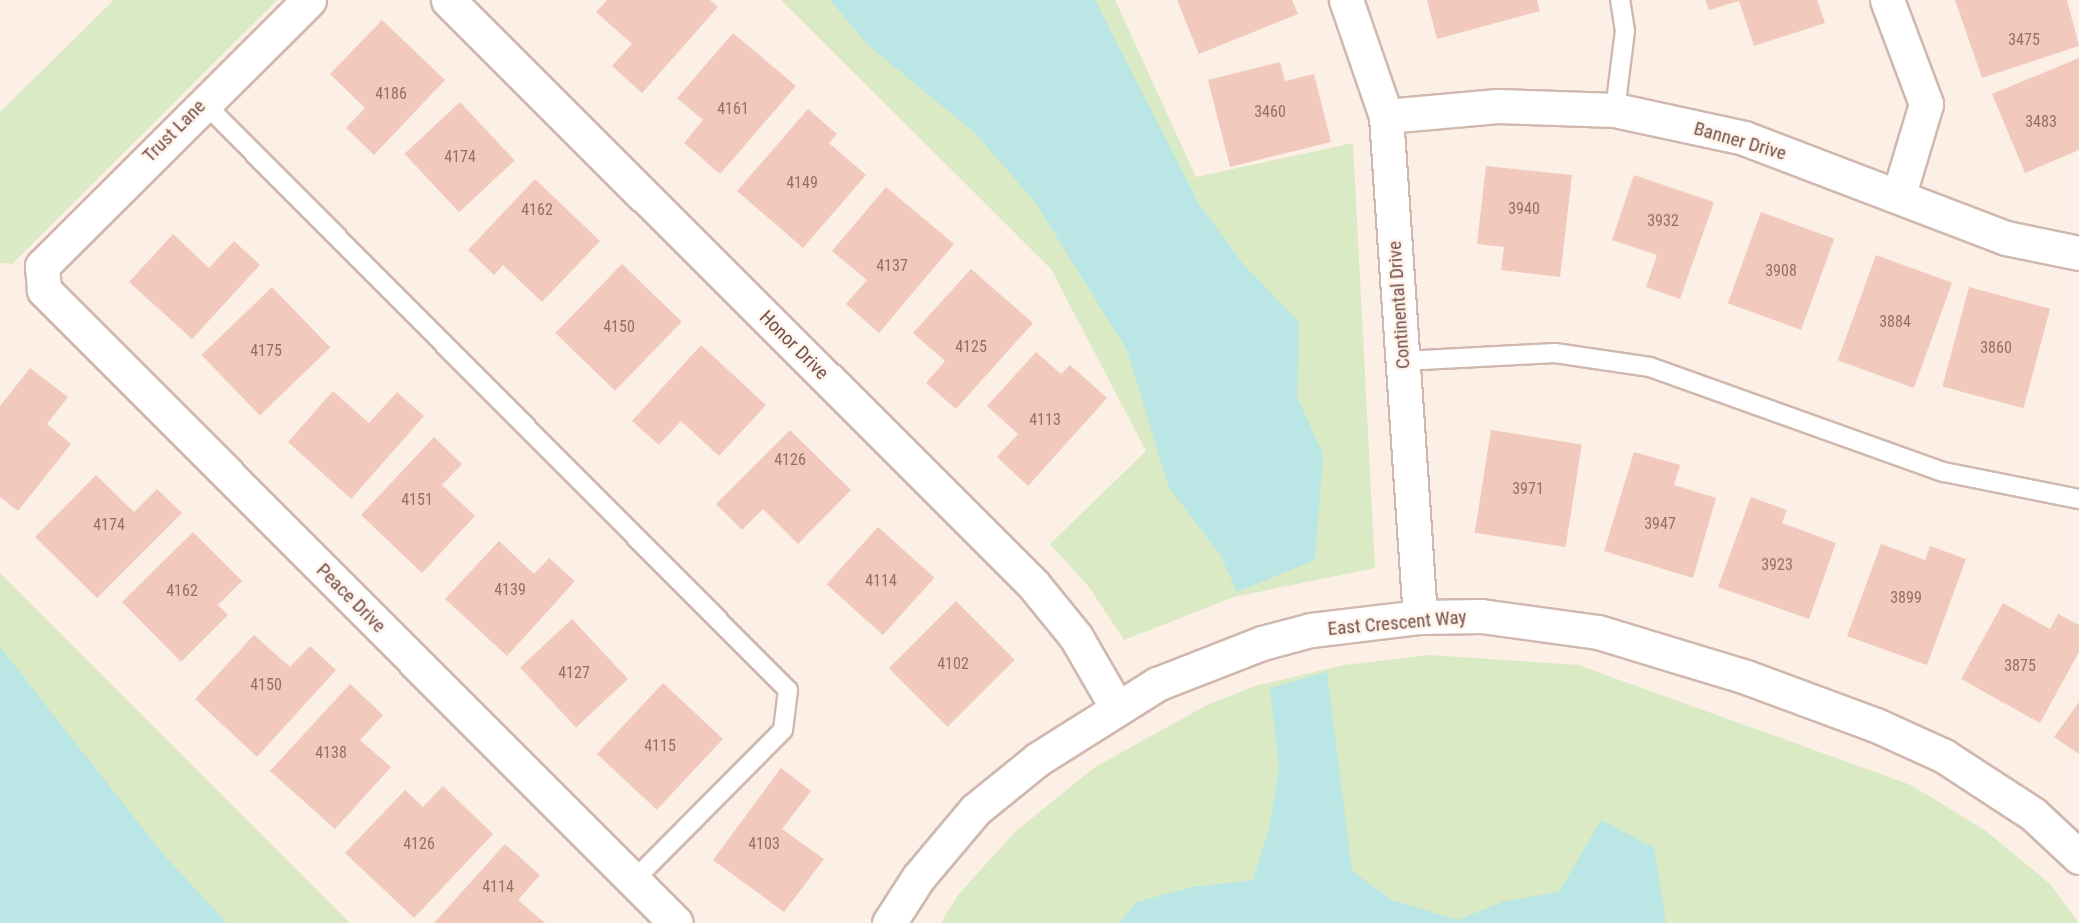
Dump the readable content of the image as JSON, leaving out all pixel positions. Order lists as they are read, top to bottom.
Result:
{
  "streets": {
    "street": [
      "Trust Lane",
      "Banner Drive",
      "Continental Drive",
      "Honor Drive",
      "Peace Drive",
      "East Crescent Way"
    ]
  },
  "crossings": [
    ["Trust Lane", "Peace Drive"],
    ["Banner Drive", "Continental Drive"],
    ["Continental Drive", "East Crescent Way"],
    ["Honor Drive", "East Crescent Way"]
  ],
  "house_numbers": [
    "3475",
    "4186",
    "4161",
    "3460",
    "3483",
    "4174",
    "4149",
    "3940",
    "4162",
    "3932",
    "4137",
    "3908",
    "3884",
    "4150",
    "4125",
    "3860",
    "4175",
    "4113",
    "4126",
    "3971",
    "4151",
    "3947",
    "4174",
    "3923",
    "4114",
    "4139",
    "4162",
    "3899",
    "4102",
    "3875",
    "4127",
    "4150",
    "4115",
    "4138",
    "4126",
    "4103",
    "4114"
  ]
}
